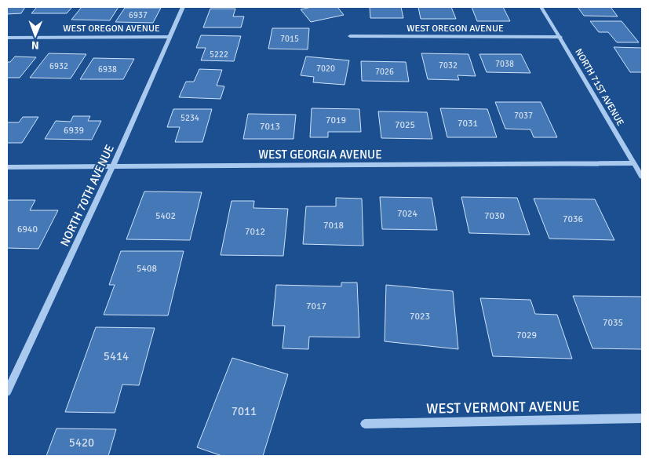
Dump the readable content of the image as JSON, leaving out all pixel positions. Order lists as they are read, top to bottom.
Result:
{
  "streets": {
    "street": [
      "WEST OREGON AVENUE",
      "NORTH 71ST AVENUE",
      "WEST GEORGIA AVENUE",
      "NORTH 70TH AVENUE",
      "WEST VERMONT AVENUE"
    ]
  },
  "crossings": [
    ["WEST OREGON AVENUE", "NORTH 71ST AVENUE"],
    ["WEST OREGON AVENUE", "NORTH 70TH AVENUE"],
    ["NORTH 71ST AVENUE", "WEST GEORGIA AVENUE"],
    ["WEST GEORGIA AVENUE", "NORTH 70TH AVENUE"]
  ],
  "house_numbers": [
    "6937",
    "7015",
    "5222",
    "7038",
    "7032",
    "6932",
    "7020",
    "6938",
    "7026",
    "7037",
    "5234",
    "7019",
    "7031",
    "7025",
    "7013",
    "6939",
    "7024",
    "5402",
    "7030",
    "7036",
    "7018",
    "6940",
    "7012",
    "5408",
    "7017",
    "7023",
    "7035",
    "7029",
    "5414",
    "7011",
    "5420"
  ],
  "north": "bottom"
}
